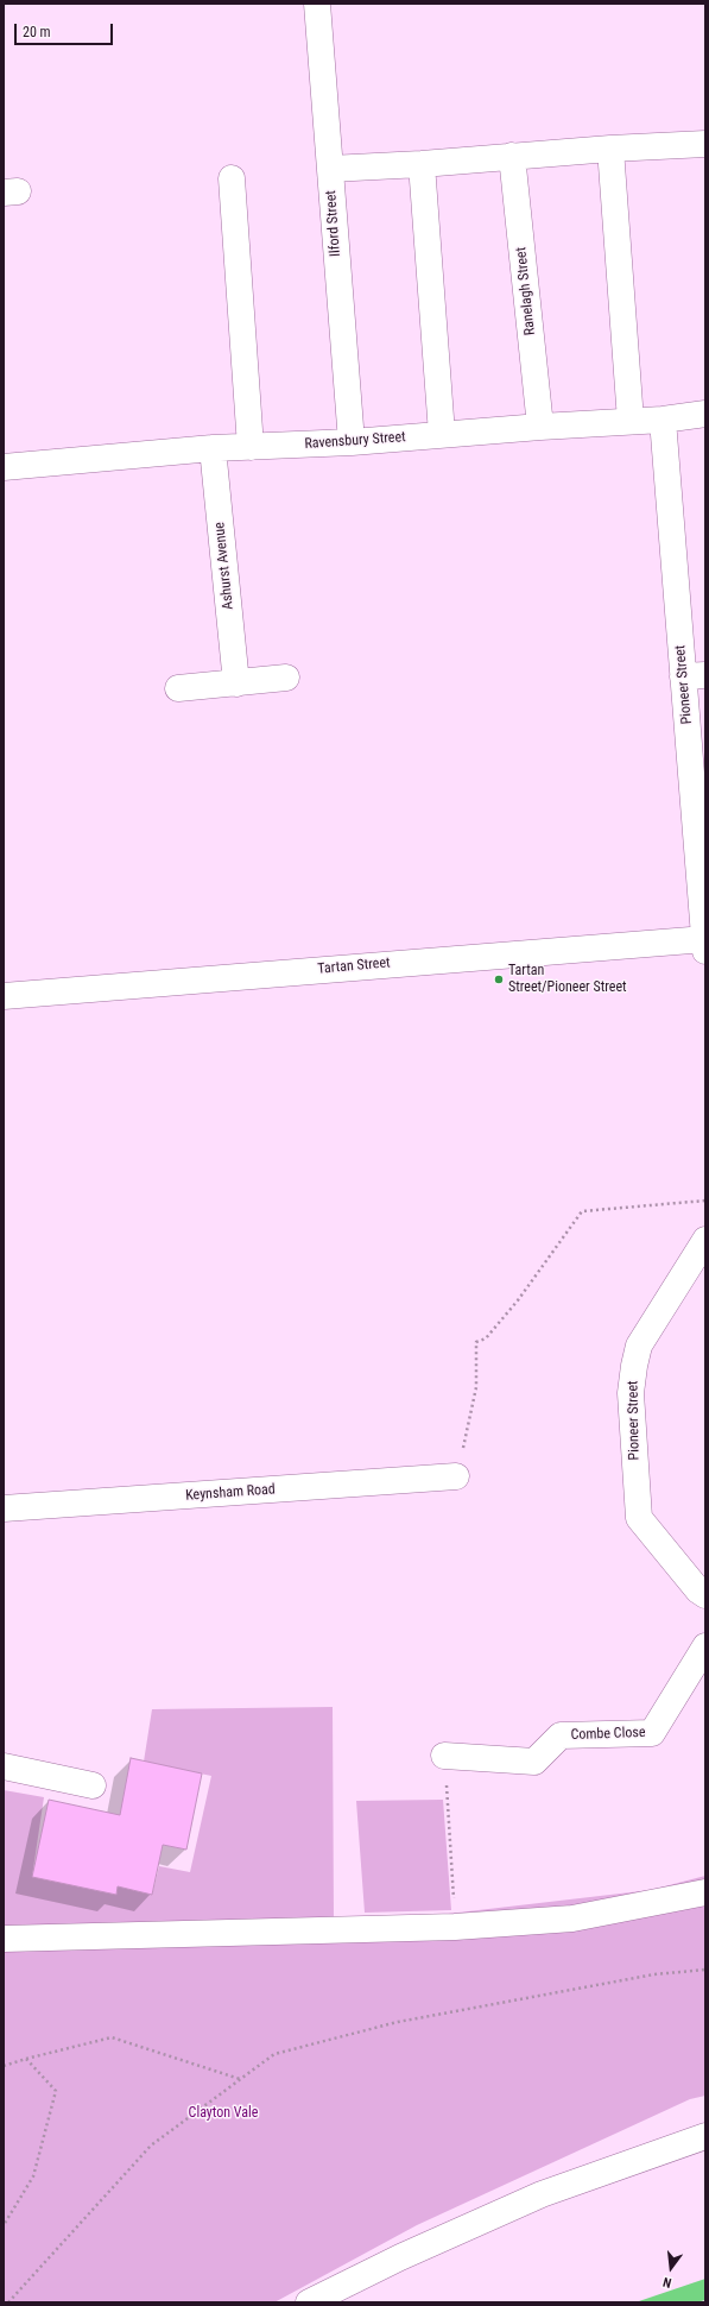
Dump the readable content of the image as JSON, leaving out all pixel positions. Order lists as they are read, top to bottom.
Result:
{
  "streets": {
    "street": [
      "Ilford Street",
      "Ranelagh Street",
      "Ravensbury Street",
      "Ashurst Avenue",
      "Pioneer Street",
      "Tartan Street",
      "Keynsham Road",
      "Combe Close"
    ]
  },
  "crossings": [
    ["Ilford Street", "Ravensbury Street"],
    ["Ranelagh Street", "Ravensbury Street"],
    ["Ravensbury Street", "Ashurst Avenue"],
    ["Ravensbury Street", "Pioneer Street"],
    ["Pioneer Street", "Tartan Street"]
  ],
  "parks": ["Clayton Vale"],
  "places": ["Tartan Street/Pioneer Street"],
  "scale_bar": "20 m",
  "north": "bottom"
}
